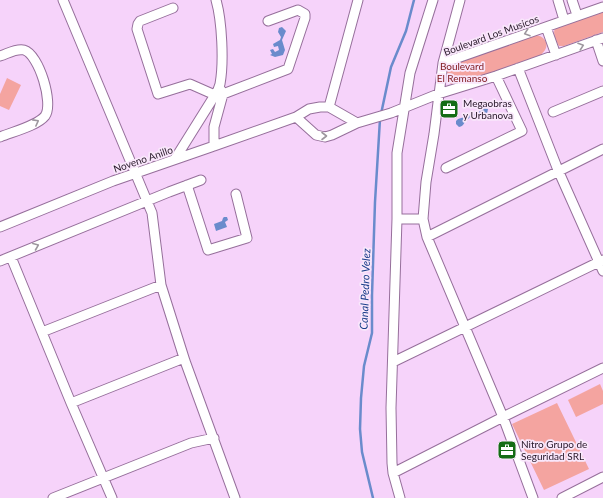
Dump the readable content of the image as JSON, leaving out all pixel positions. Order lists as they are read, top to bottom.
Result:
{
  "streets": {
    "street": ["Boulevard Los Musicos", "Noveno Anillo"]
  },
  "water": ["Canal Pedro Velez"],
  "parks": ["Boulevard El Remanso"],
  "places": {
    "office": ["Megaobras y Urbanova", "Nitro Grupo de Seguridad SRL"]
  }
}
